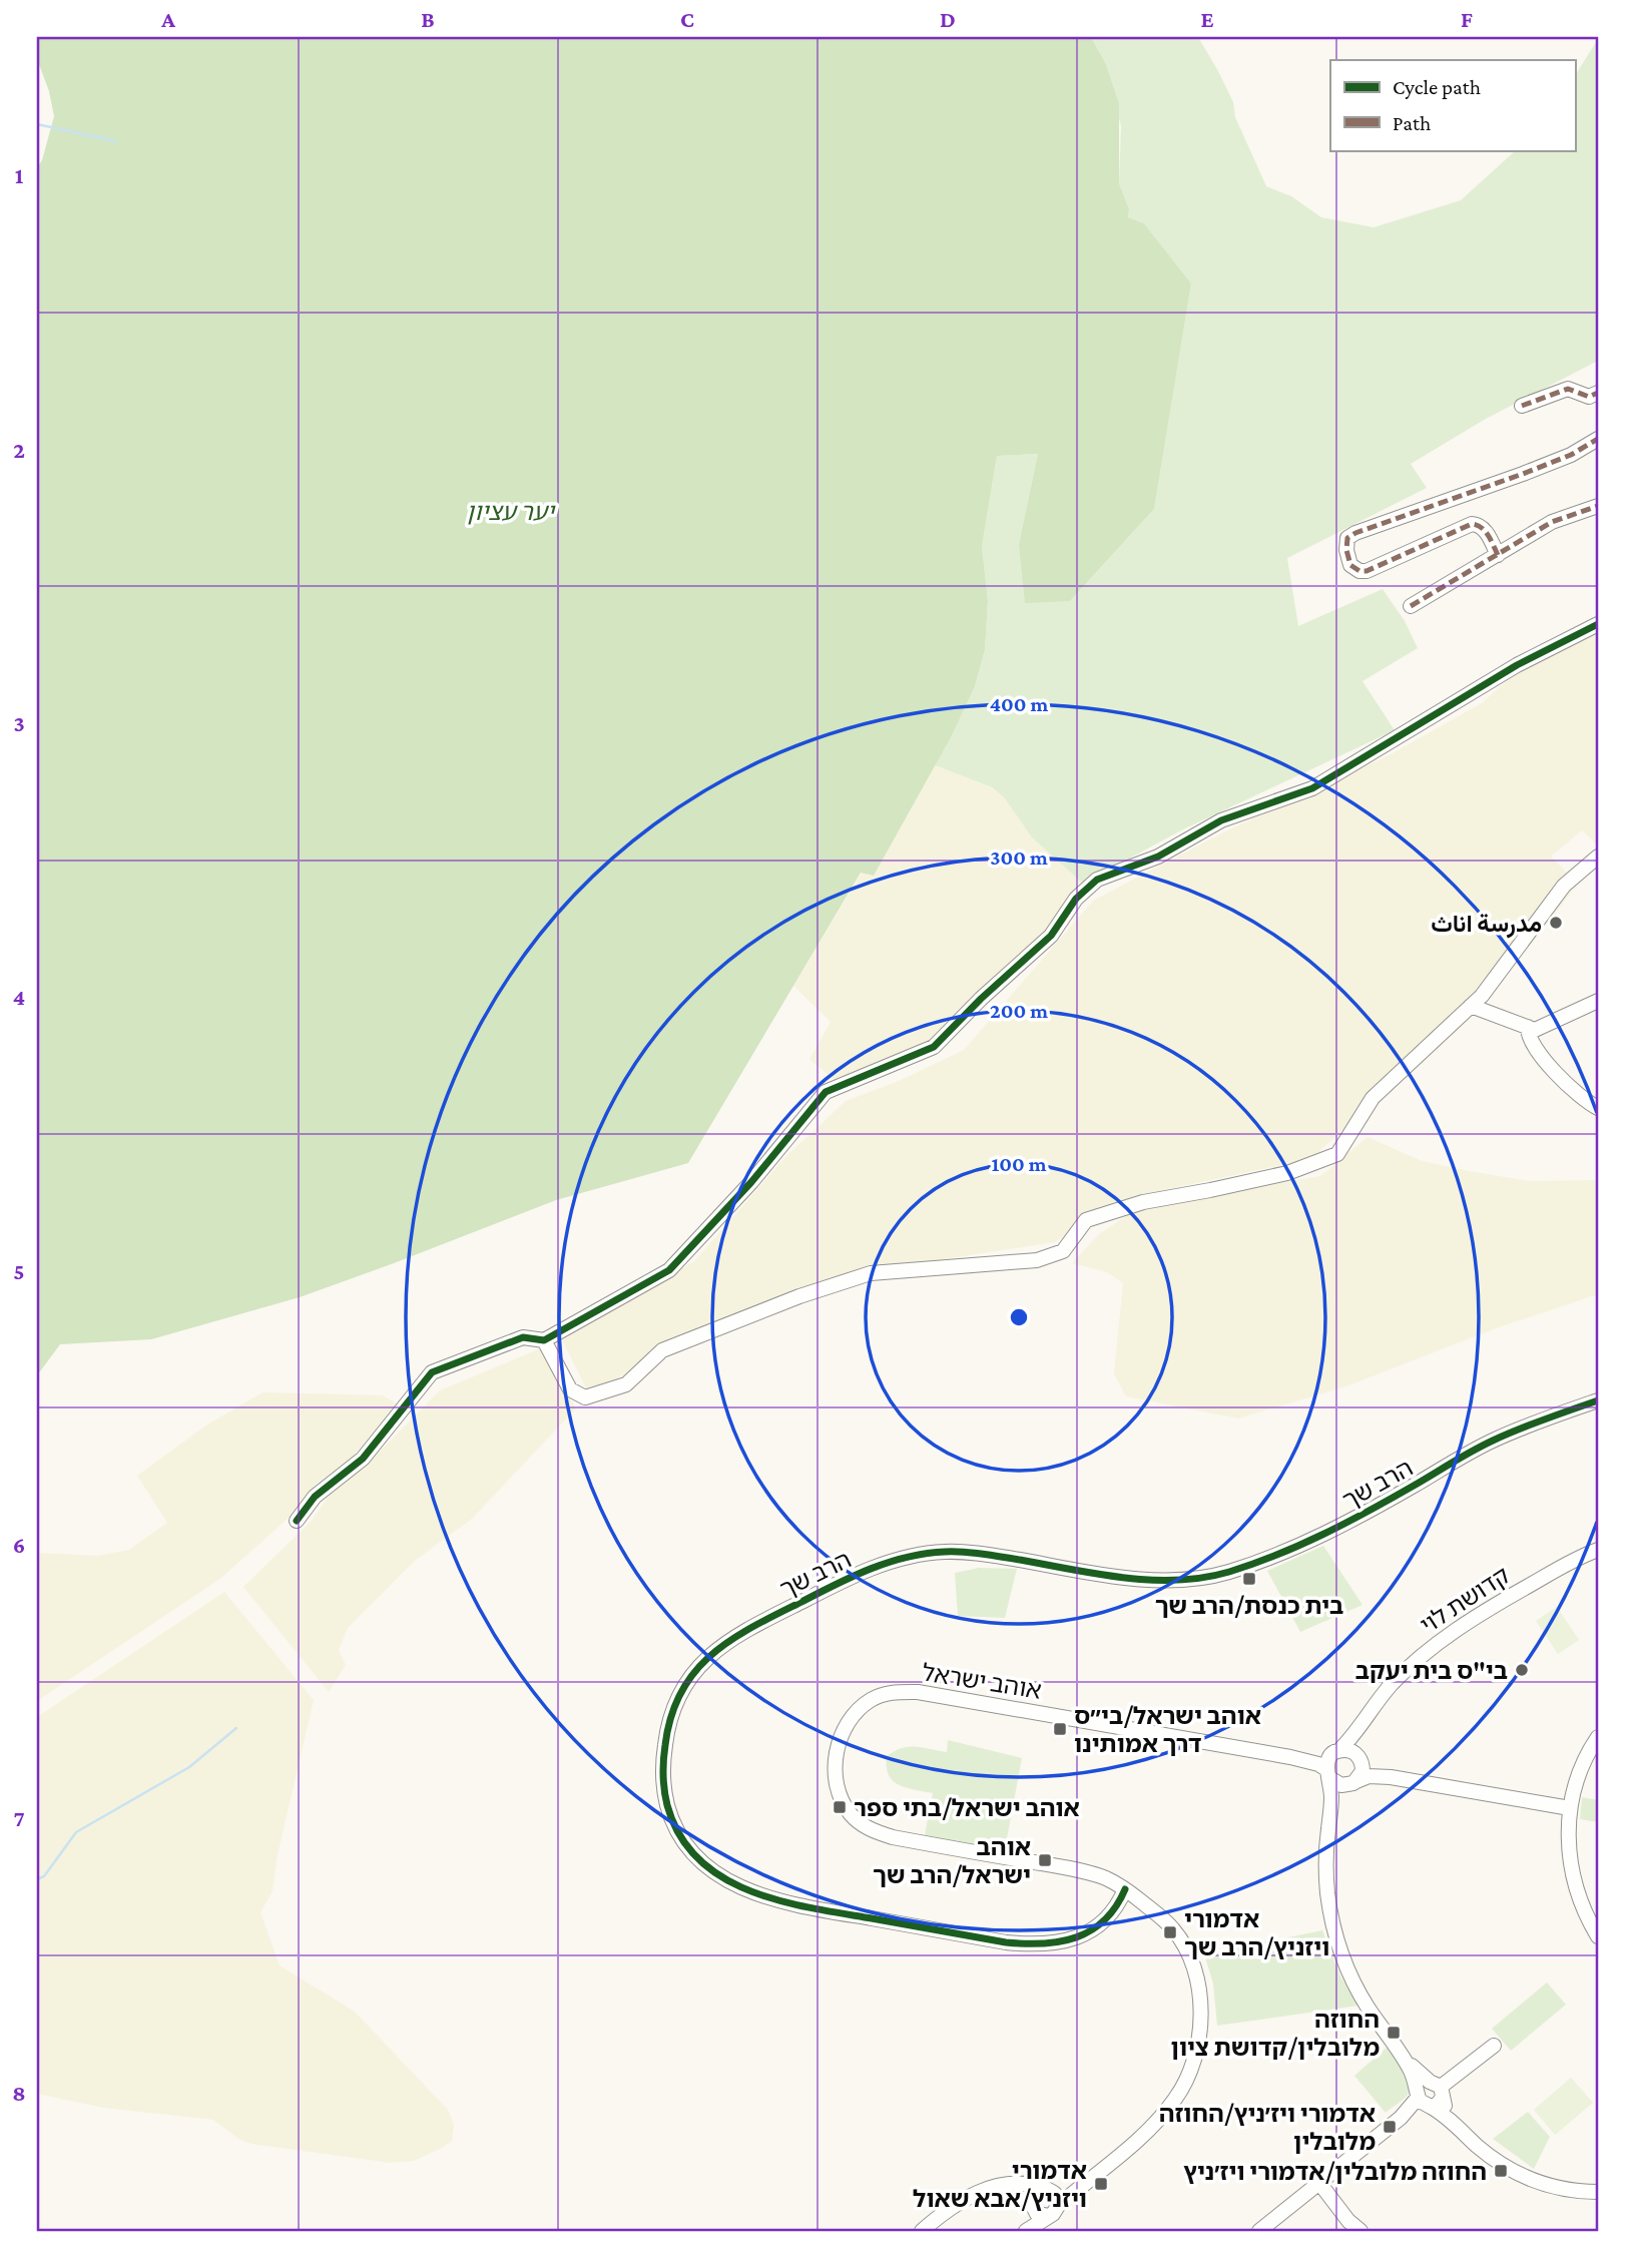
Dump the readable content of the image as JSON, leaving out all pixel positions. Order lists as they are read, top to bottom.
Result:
{
  "streets": {
    "street": ["הרב שך", "קדושת לוי", "אוהב ישראל"]
  },
  "crossings": [
    ["הרב שך", "אוהב ישראל"],
    ["קדושת לוי", "אוהב ישראל"]
  ],
  "parks": ["יער עציון"],
  "places": {
    "other": ["مدرسة اناث", "בי\"ס בית יעקב"],
    "transit": [
      "בית כנסת/הרב שך",
      "אוהב ישראל/בי״ס דרך אמותינו",
      "אוהב ישראל/בתי ספר",
      "אוהב ישראל/הרב שך",
      "אדמורי ויזניץ/הרב שך",
      "החוזה מלובלין/קדושת ציון",
      "אדמורי ויז׳ניץ/החוזה מלובלין",
      "החוזה מלובלין/אדמורי ויז׳ניץ",
      "אדמורי ויזניץ/אבא שאול"
    ]
  },
  "legend": ["Cycle path", "Path"],
  "grid": {
    "columns": [
      "A",
      "B",
      "C",
      "D",
      "E",
      "F"
    ],
    "rows": [
      "1",
      "2",
      "3",
      "4",
      "5",
      "6",
      "7",
      "8"
    ]
  },
  "rings": [
    "400 m",
    "300 m",
    "200 m",
    "100 m"
  ]
}
